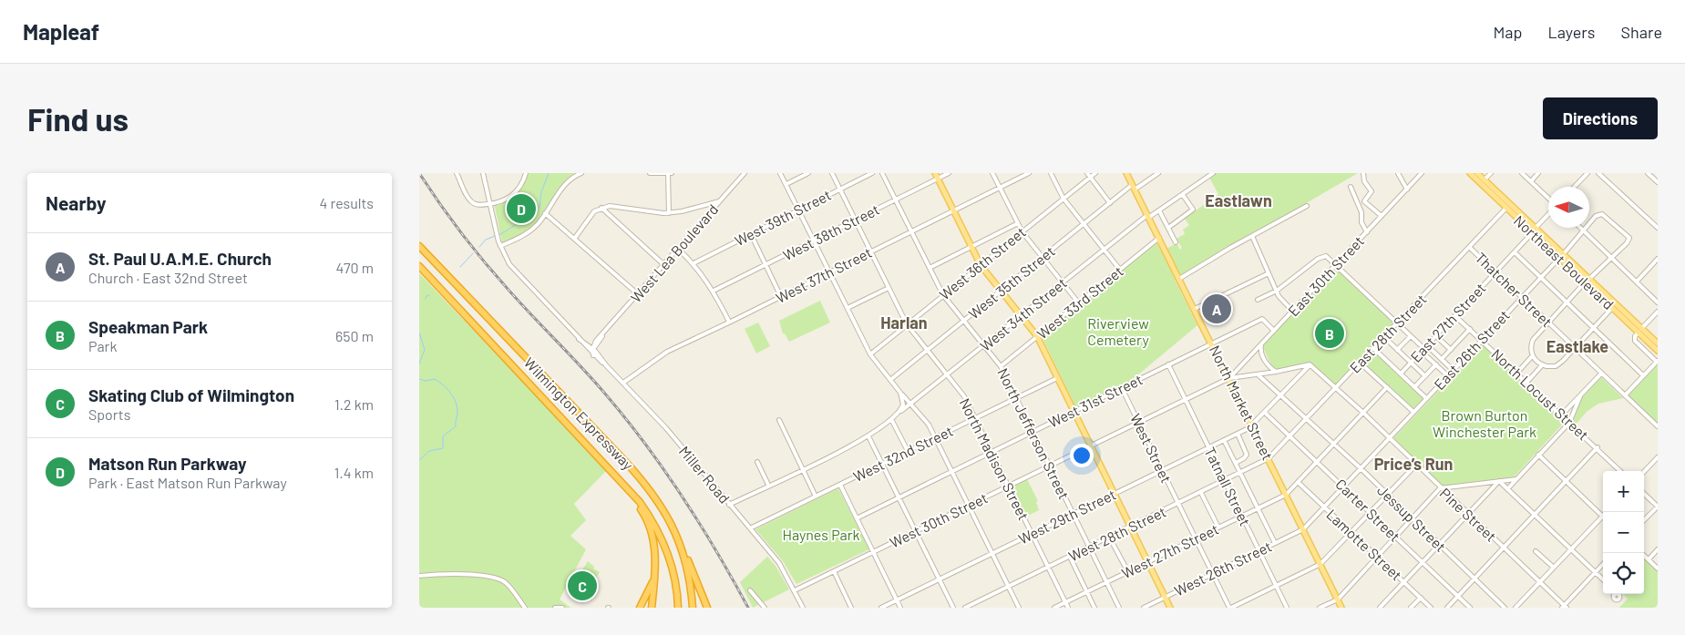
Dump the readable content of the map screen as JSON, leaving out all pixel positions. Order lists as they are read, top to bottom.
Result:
{
  "streets": {
    "highway": ["Wilmington Expressway"],
    "main road": ["Northeast Boulevard", "North Market Street"],
    "street": [
      "West 39th Street",
      "West 38th Street",
      "West Lea Boulevard",
      "West 36th Street",
      "West 37th Street",
      "East 30th Street",
      "West 35th Street",
      "Thatcher Street",
      "West 33rd Street",
      "West 34th Street",
      "East 27th Street",
      "East 28th Street",
      "East 26th Street",
      "North Locust Street",
      "West 31st Street",
      "North Jefferson Street",
      "West Street",
      "West 32nd Street",
      "North Madison Street",
      "Miller Road",
      "Tatnall Street",
      "Carter Street",
      "Pine Street",
      "West 29th Street",
      "Jessup Street",
      "West 30th Street",
      "West 28th Street",
      "Lamotte Street",
      "West 27th Street",
      "West 26th Street"
    ]
  },
  "crossings": [
    ["West 39th Street", "North Madison Street"],
    ["West 38th Street", "North Jefferson Street"],
    ["West 38th Street", "North Madison Street"],
    ["West Lea Boulevard", "Miller Road"],
    ["Northeast Boulevard", "East 27th Street"],
    ["Northeast Boulevard", "East 28th Street"],
    ["Northeast Boulevard", "East 26th Street"],
    ["West 36th Street", "North Jefferson Street"],
    ["West 36th Street", "North Madison Street"],
    ["West 37th Street", "North Jefferson Street"],
    ["West 37th Street", "North Madison Street"],
    ["West 37th Street", "Miller Road"],
    ["East 30th Street", "West 31st Street"],
    ["East 30th Street", "North Market Street"],
    ["East 30th Street", "Jessup Street"],
    ["East 30th Street", "West 30th Street"],
    ["West 35th Street", "North Market Street"],
    ["West 35th Street", "North Jefferson Street"],
    ["West 35th Street", "North Madison Street"],
    ["Thatcher Street", "East 27th Street"],
    ["Thatcher Street", "East 28th Street"],
    ["Thatcher Street", "East 26th Street"],
    ["West 33rd Street", "North Market Street"],
    ["West 33rd Street", "North Jefferson Street"],
    ["West 34th Street", "North Market Street"],
    ["West 34th Street", "North Jefferson Street"],
    ["West 34th Street", "North Madison Street"],
    ["West 34th Street", "Miller Road"],
    ["East 27th Street", "North Locust Street"],
    ["East 28th Street", "North Market Street"],
    ["East 28th Street", "Carter Street"],
    ["East 28th Street", "Pine Street"],
    ["East 28th Street", "Jessup Street"],
    ["East 28th Street", "West 28th Street"],
    ["East 26th Street", "North Locust Street"],
    ["East 26th Street", "North Market Street"],
    ["East 26th Street", "Carter Street"],
    ["East 26th Street", "Pine Street"],
    ["East 26th Street", "Jessup Street"],
    ["East 26th Street", "Lamotte Street"],
    ["East 26th Street", "West 26th Street"],
    ["West 31st Street", "North Market Street"],
    ["West 31st Street", "North Jefferson Street"],
    ["West 31st Street", "West Street"],
    ["West 31st Street", "North Madison Street"],
    ["West 31st Street", "Tatnall Street"],
    ["North Market Street", "West 29th Street"],
    ["North Market Street", "West 30th Street"],
    ["North Market Street", "West 28th Street"],
    ["North Market Street", "West 27th Street"],
    ["North Market Street", "West 26th Street"],
    ["North Jefferson Street", "West 32nd Street"],
    ["North Jefferson Street", "West 29th Street"],
    ["North Jefferson Street", "West 30th Street"],
    ["North Jefferson Street", "West 28th Street"],
    ["North Jefferson Street", "West 27th Street"],
    ["West Street", "West 29th Street"],
    ["West Street", "West 30th Street"],
    ["West Street", "West 28th Street"],
    ["West Street", "West 27th Street"],
    ["West Street", "West 26th Street"],
    ["West 32nd Street", "North Madison Street"],
    ["West 32nd Street", "Miller Road"],
    ["North Madison Street", "West 29th Street"],
    ["North Madison Street", "West 30th Street"],
    ["North Madison Street", "West 28th Street"],
    ["North Madison Street", "West 27th Street"],
    ["Miller Road", "West 30th Street"],
    ["Tatnall Street", "West 29th Street"],
    ["Tatnall Street", "West 30th Street"],
    ["Tatnall Street", "West 28th Street"],
    ["Tatnall Street", "West 27th Street"],
    ["Tatnall Street", "West 26th Street"],
    ["Carter Street", "West 29th Street"],
    ["Pine Street", "West 29th Street"],
    ["West 29th Street", "Jessup Street"]
  ],
  "districts": [
    "Eastlawn",
    "Harlan",
    "Eastlake",
    "Price’s Run"
  ],
  "parks": ["Riverview Cemetery", "Brown Burton Winchester Park", "Haynes Park"],
  "north": "left",
  "page": {
    "header": "Mapleaf",
    "nav": ["Map", "Layers", "Share"],
    "buttons": "Directions",
    "title": "Find us",
    "heading": ["Nearby", "4 results"],
    "pins": [
      "D",
      "A",
      "B",
      "C"
    ],
    "list": [
      {
        "mark": "A",
        "name": "St. Paul U.A.M.E. Church",
        "note": "Church · East 32nd Street",
        "value": "470 m"
      },
      {
        "mark": "B",
        "name": "Speakman Park",
        "note": "Park",
        "value": "650 m"
      },
      {
        "mark": "C",
        "name": "Skating Club of Wilmington",
        "note": "Sports",
        "value": "1.2 km"
      },
      {
        "mark": "D",
        "name": "Matson Run Parkway",
        "note": "Park · East Matson Run Parkway",
        "value": "1.4 km"
      }
    ],
    "map_buttons": ["+", "−"]
  }
}
